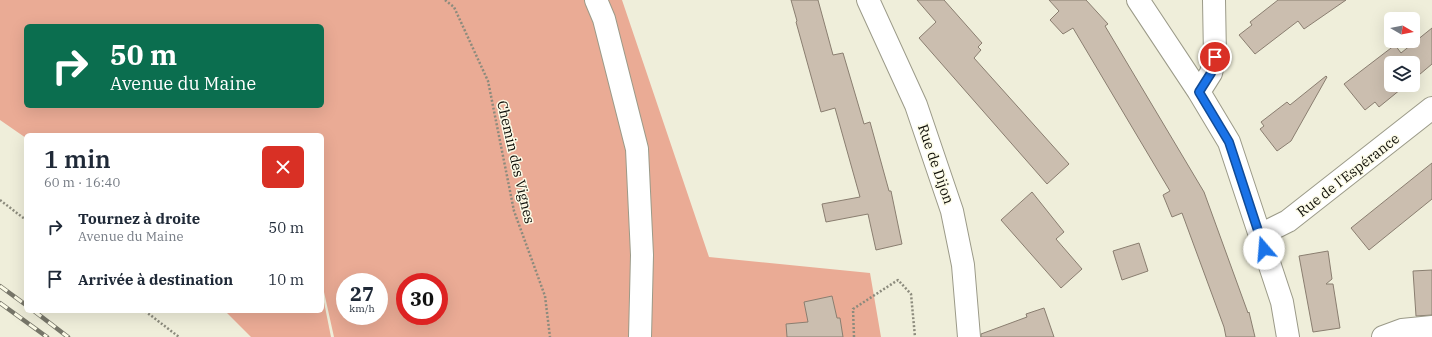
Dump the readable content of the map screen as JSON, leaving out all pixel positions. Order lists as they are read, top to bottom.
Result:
{
  "streets": {
    "street": ["Rue de Dijon", "Rue de l'Espérance"],
    "path": ["Chemin des Vignes"]
  },
  "north": "right",
  "page": {
    "turn": ["50 m", "Avenue du Maine"],
    "heading": ["1 min", "60 m · 16:40"],
    "list": [
      {
        "name": "Tournez à droite",
        "note": "Avenue du Maine",
        "value": "50 m"
      },
      {
        "name": "Arrivée à destination",
        "value": "10 m"
      }
    ],
    "speed": "27 km/h",
    "limit": "30"
  }
}
